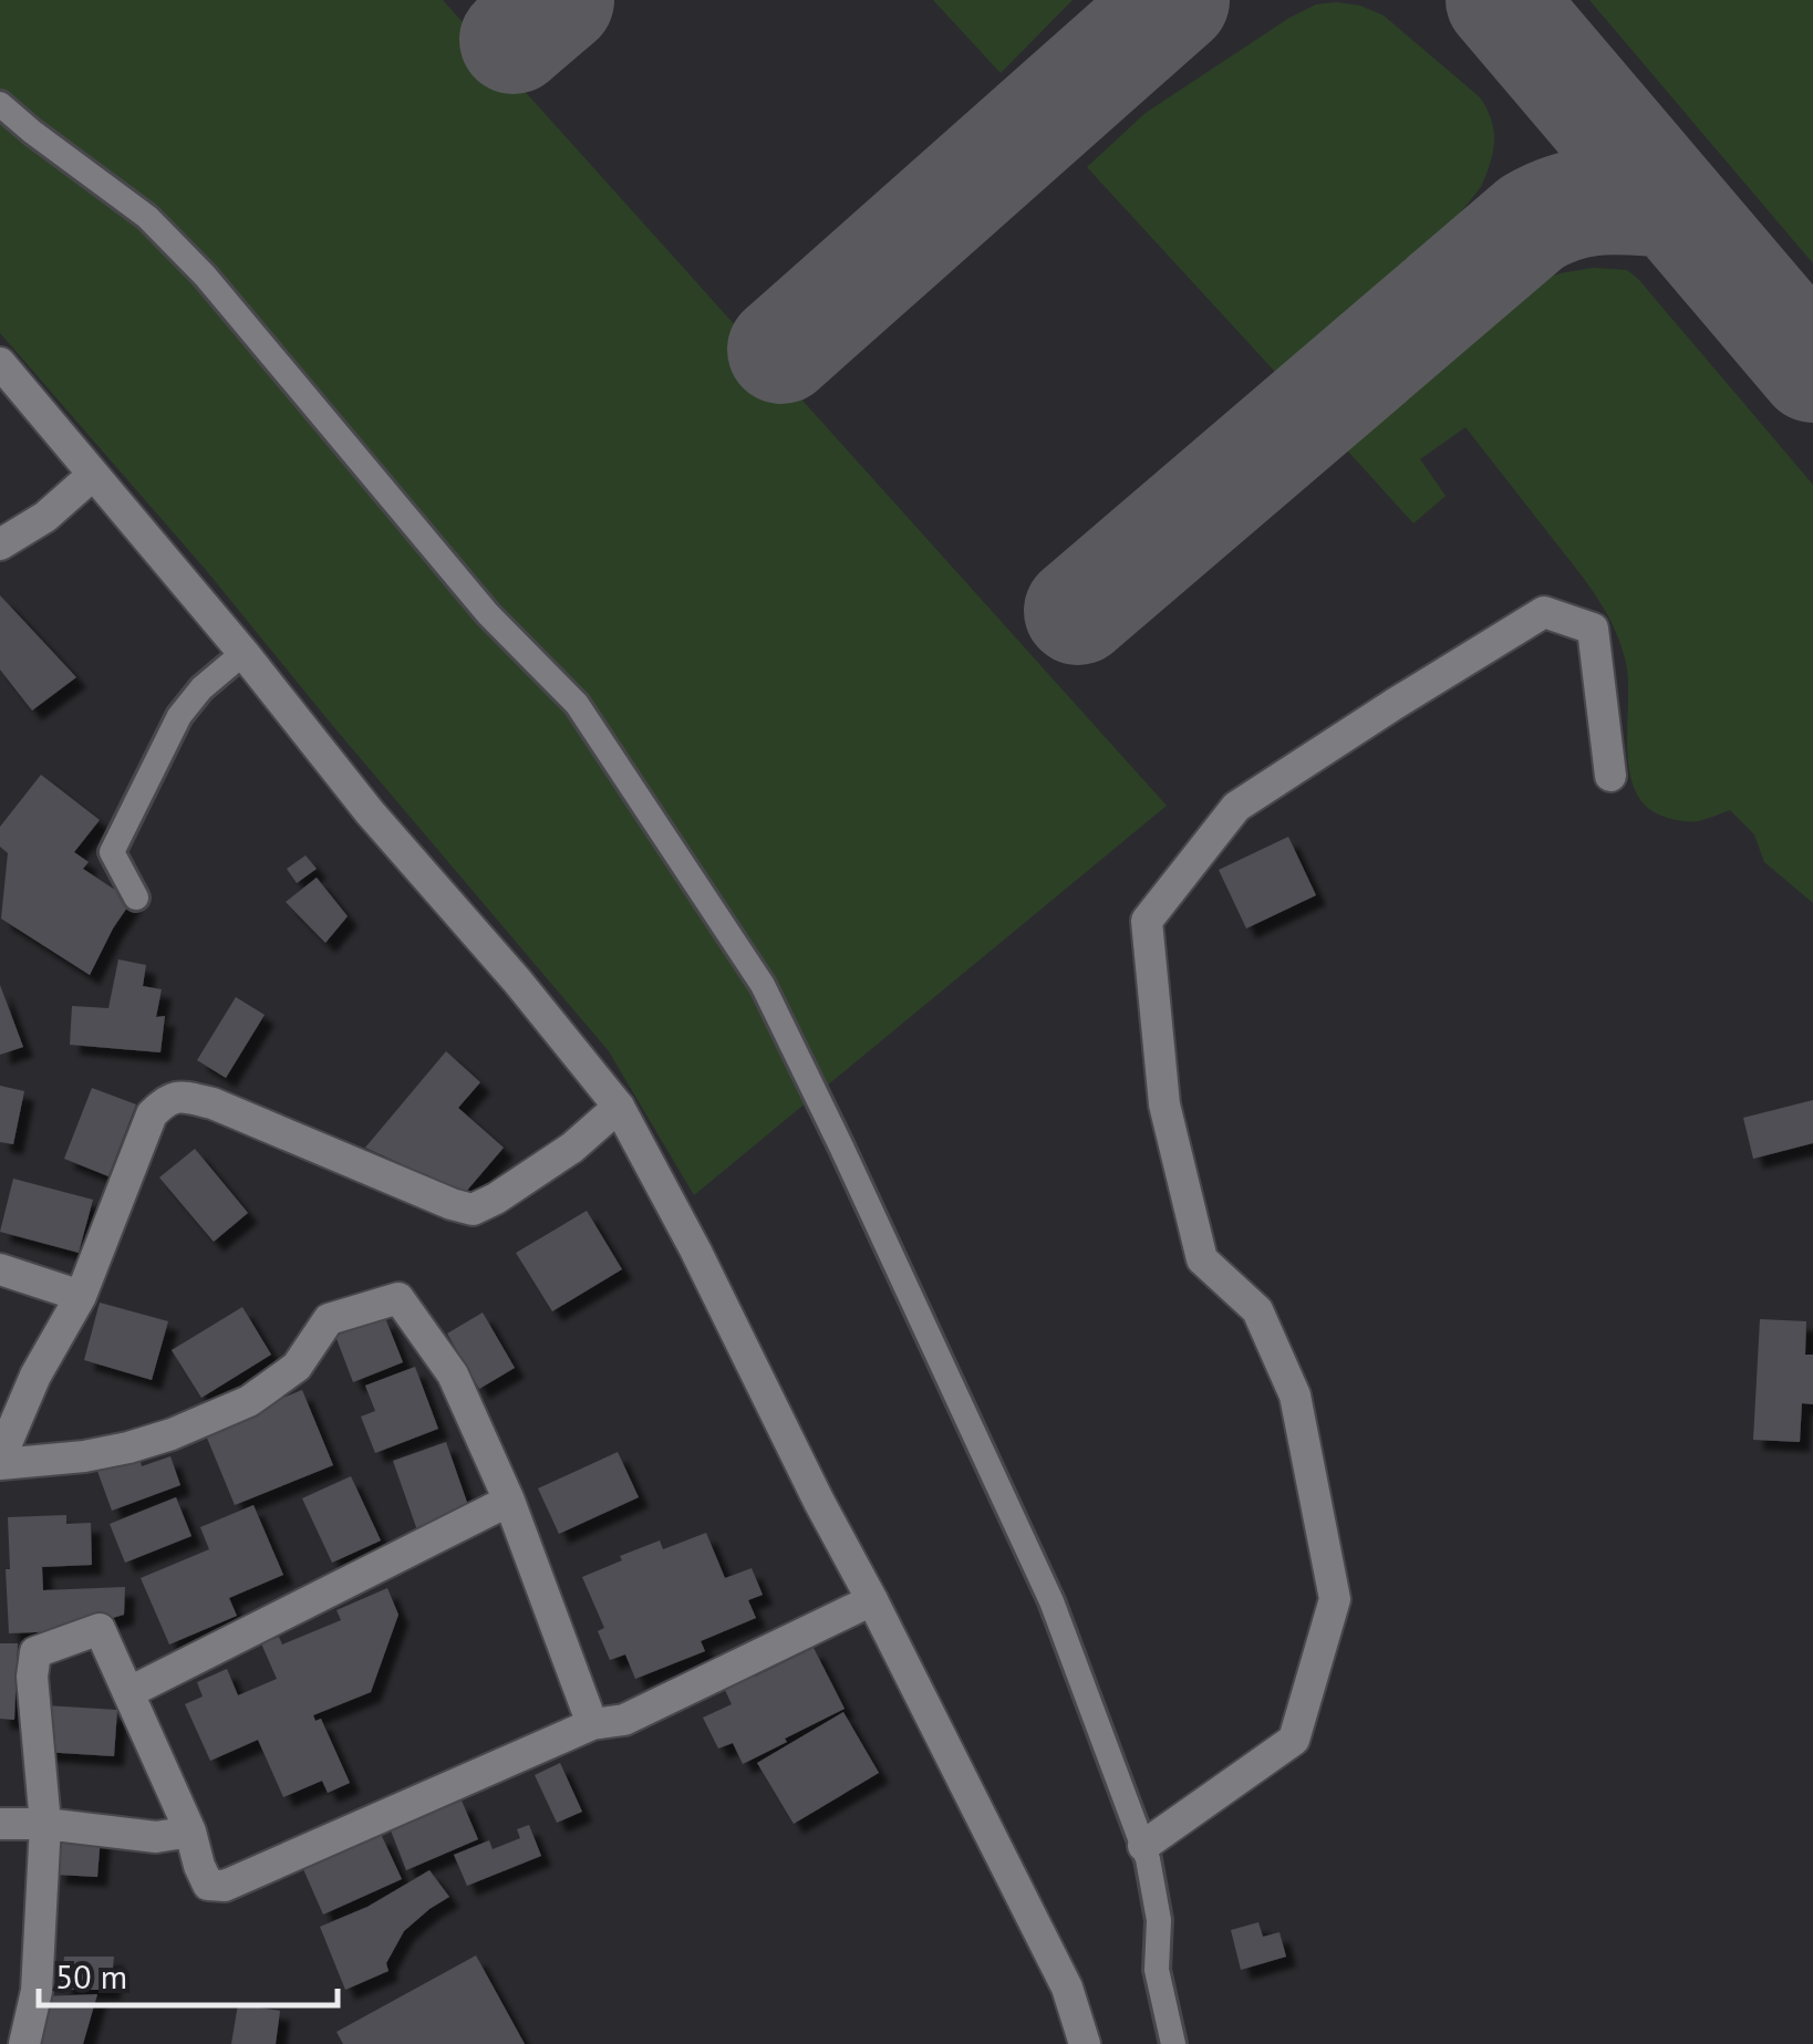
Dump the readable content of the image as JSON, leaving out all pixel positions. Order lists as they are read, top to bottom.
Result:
{
  "scale_bar": "50 m"
}
